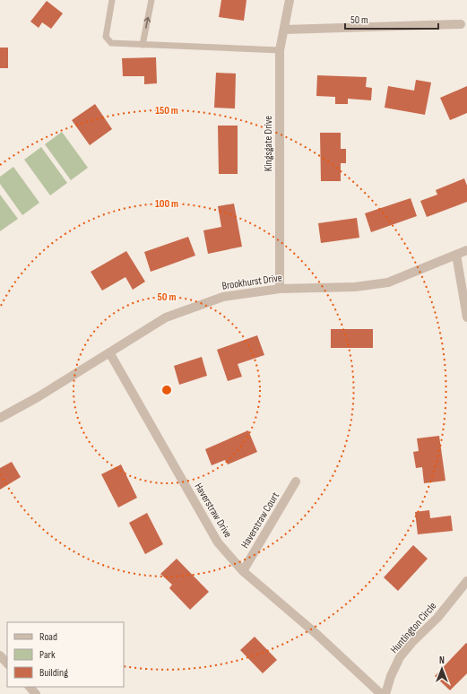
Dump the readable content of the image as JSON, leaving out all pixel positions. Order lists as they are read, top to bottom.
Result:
{
  "streets": {
    "street": [
      "Kingsgate Drive",
      "Brookhurst Drive",
      "Haverstraw Drive",
      "Haverstraw Court",
      "Huntington Circle"
    ]
  },
  "crossings": [
    ["Kingsgate Drive", "Brookhurst Drive"],
    ["Brookhurst Drive", "Haverstraw Drive"],
    ["Haverstraw Drive", "Haverstraw Court"]
  ],
  "legend": ["Road", "Park", "Building"],
  "scale_bar": "50 m",
  "north": "top",
  "rings": ["150 m", "100 m", "50 m"]
}
